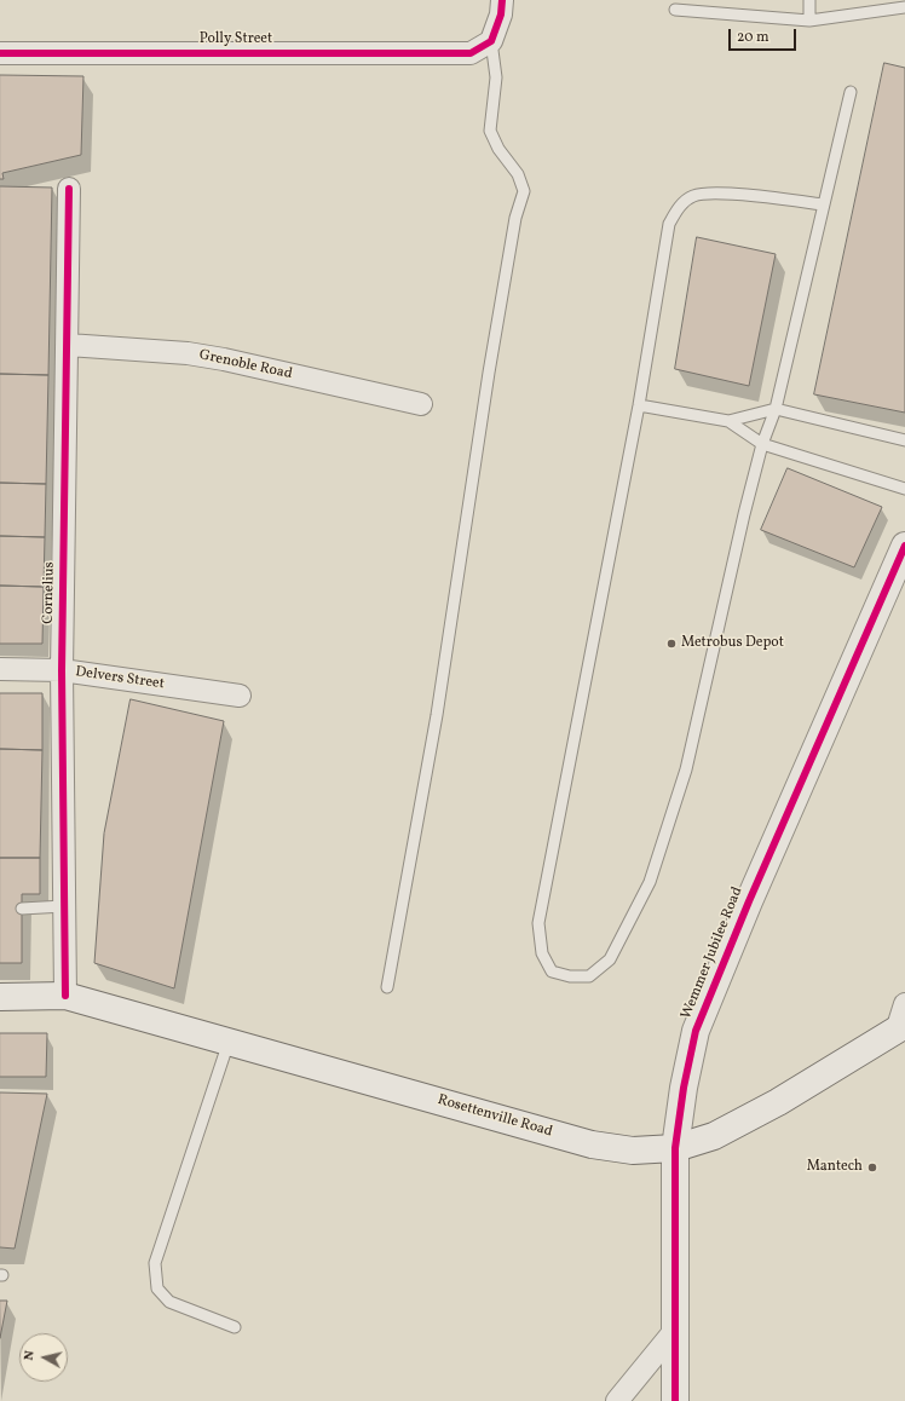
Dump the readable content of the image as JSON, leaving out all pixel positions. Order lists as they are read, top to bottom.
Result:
{
  "streets": {
    "main road": ["Wemmer Jubilee Road", "Rosettenville Road"],
    "street": [
      "Polly Street",
      "Grenoble Road",
      "Cornelius",
      "Delvers Street"
    ]
  },
  "crossings": [
    ["Grenoble Road", "Cornelius"],
    ["Cornelius", "Delvers Street"],
    ["Cornelius", "Rosettenville Road"],
    ["Wemmer Jubilee Road", "Rosettenville Road"]
  ],
  "places": ["Metrobus Depot", "Mantech"],
  "scale_bar": "20 m",
  "north": "left"
}
